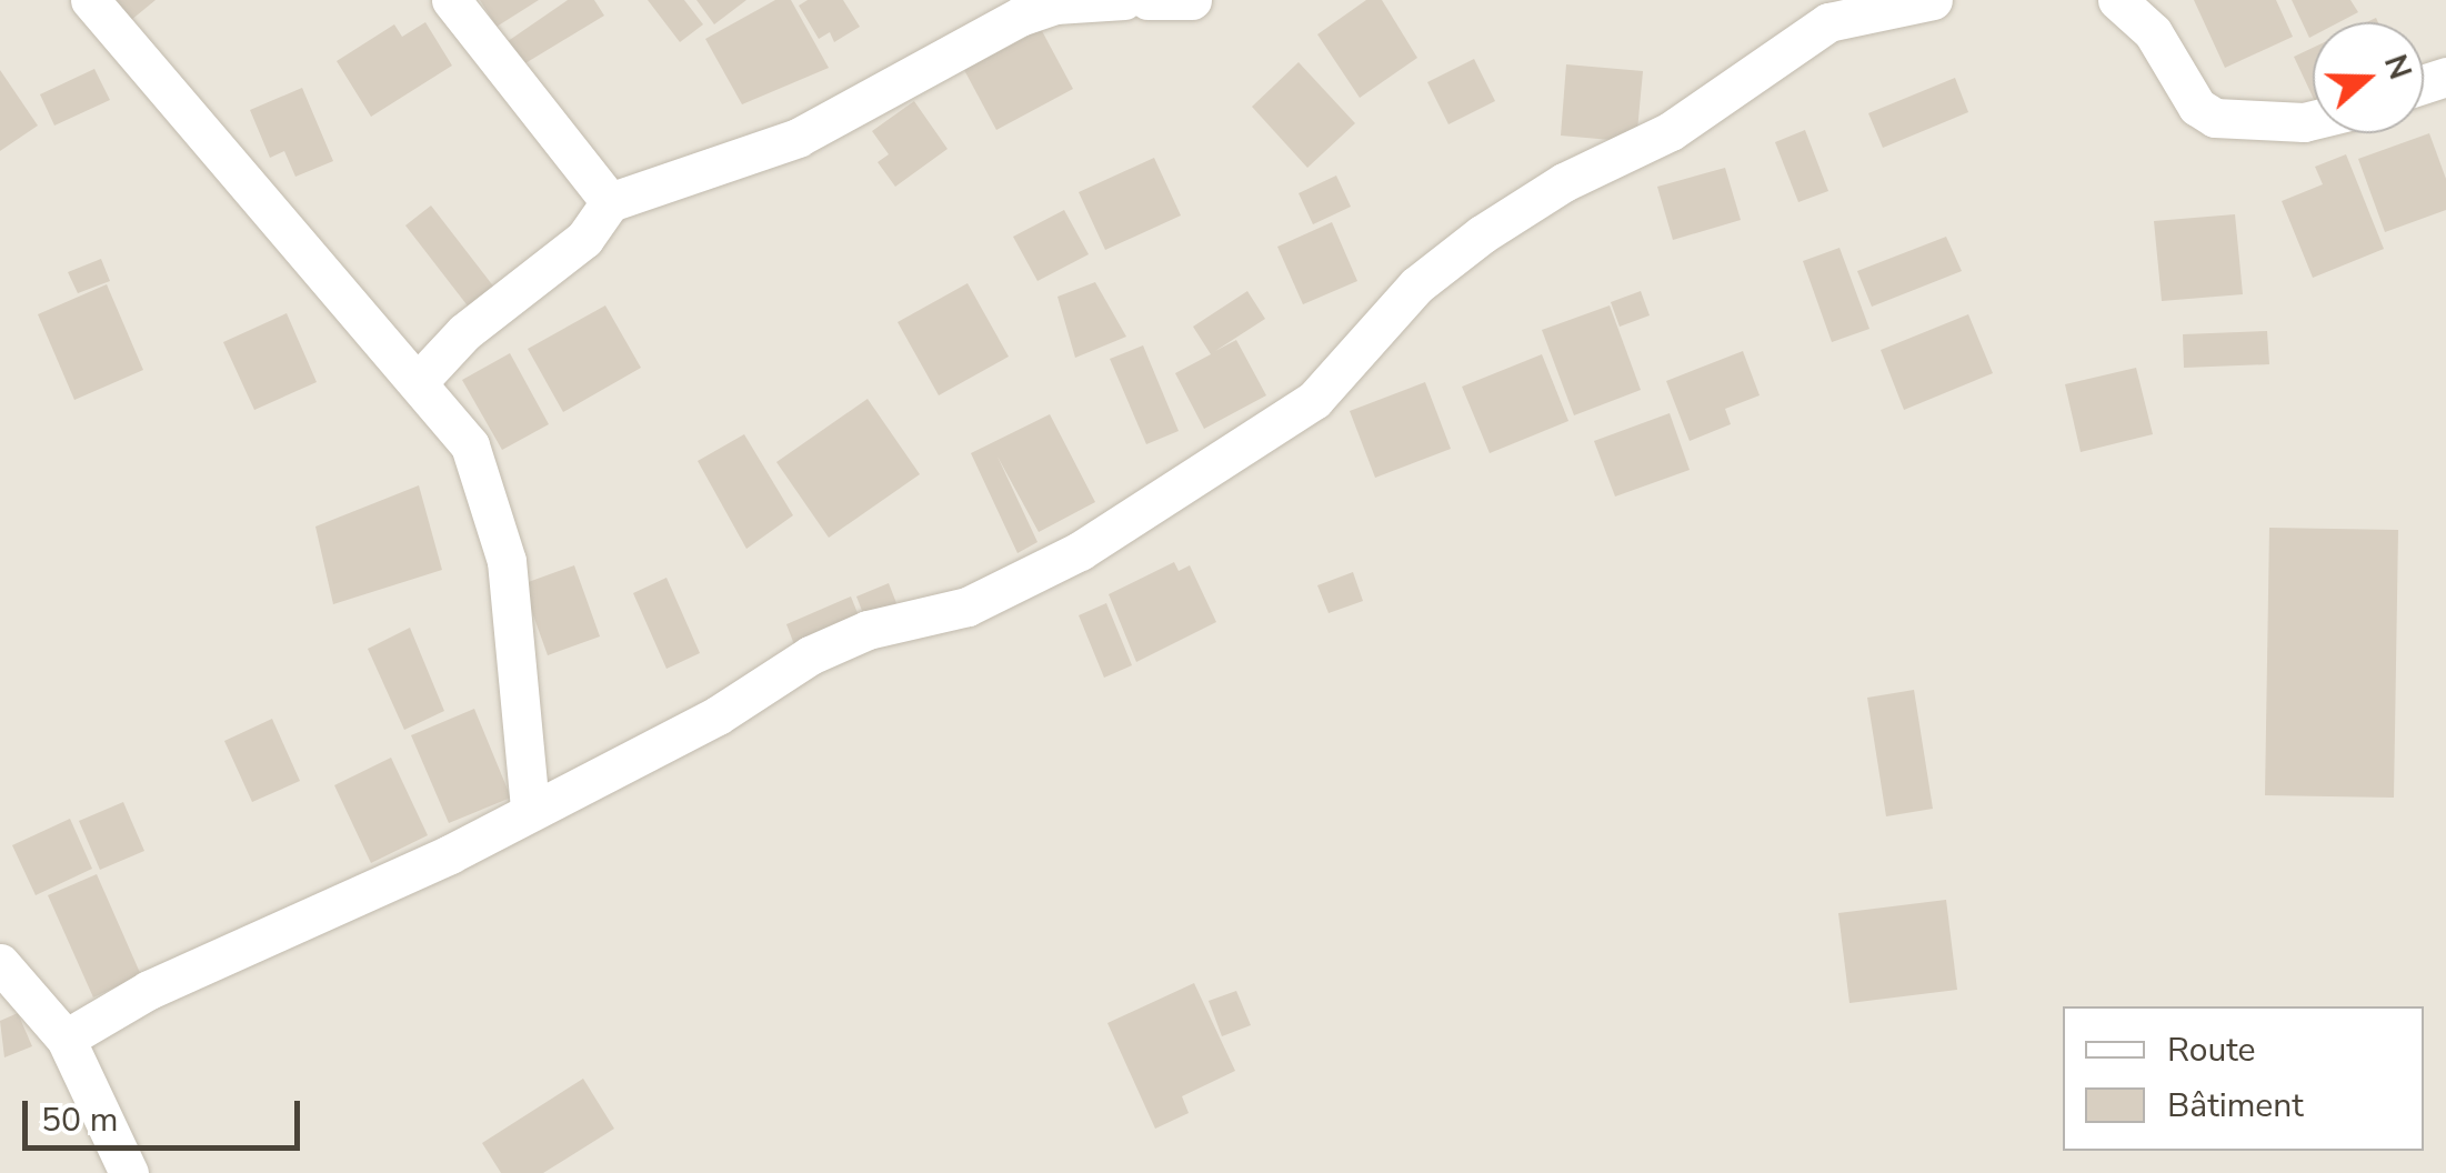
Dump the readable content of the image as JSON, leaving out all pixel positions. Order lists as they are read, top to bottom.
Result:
{
  "legend": ["Route", "Bâtiment"],
  "scale_bar": "50 m",
  "north": "right"
}
